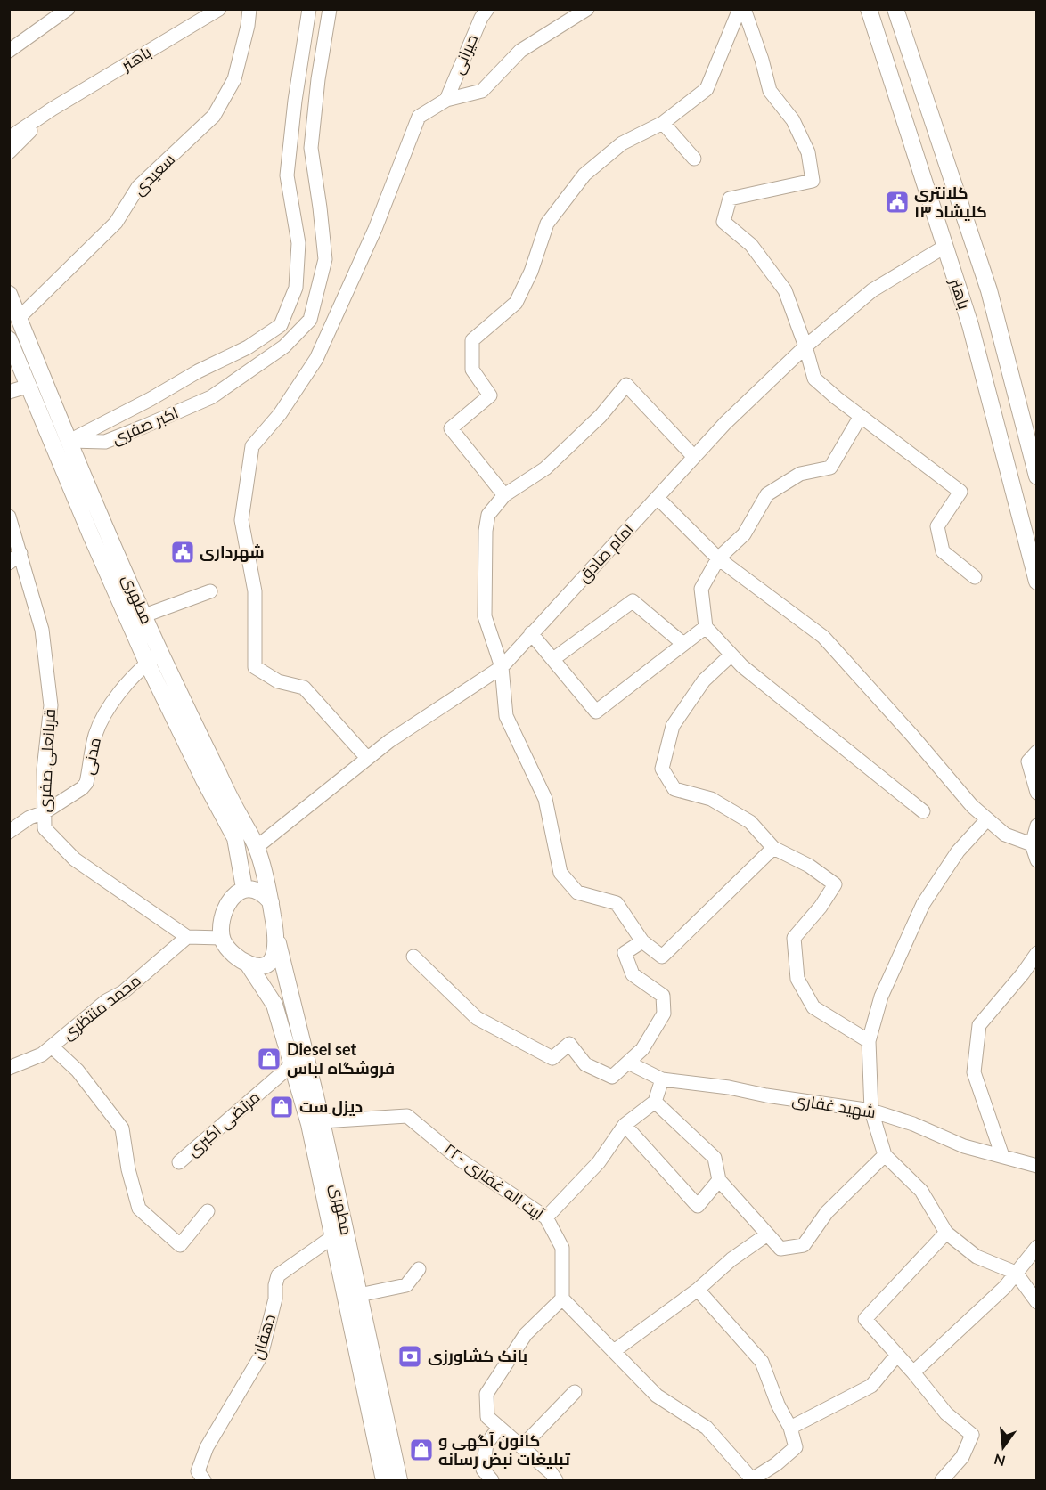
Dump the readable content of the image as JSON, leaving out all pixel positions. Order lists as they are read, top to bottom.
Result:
{
  "streets": {
    "main road": ["باهنر", "مطهری"],
    "street": [
      "حیرانی",
      "سعیدی",
      "اکبر صفری",
      "امام صادق",
      "مدنی",
      "قربانعلی صفری",
      "محمد منتظری",
      "شهید غفاری",
      "مرتضی اکبری",
      "۲۲- آیت اله غفاری",
      "دهقان"
    ]
  },
  "crossings": [
    ["باهنر", "امام صادق"],
    ["سعیدی", "مطهری"],
    ["اکبر صفری", "مطهری"],
    ["امام صادق", "مطهری"],
    ["مطهری", "مدنی"],
    ["مطهری", "مرتضی اکبری"],
    ["مطهری", "۲۲- آیت اله غفاری"],
    ["مطهری", "دهقان"],
    ["مدنی", "قربانعلی صفری"],
    ["قربانعلی صفری", "محمد منتظری"]
  ],
  "places": {
    "public building": ["کلانتری ۱۳ کلیشاد", "شهرداری"],
    "shop": ["Diesel set فروشگاه لباس", "دیزل ست", "کانون آگهی و تبلیغات نبض رسانه"],
    "bank": ["بانک کشاورزی"]
  },
  "north": "bottom"
}
